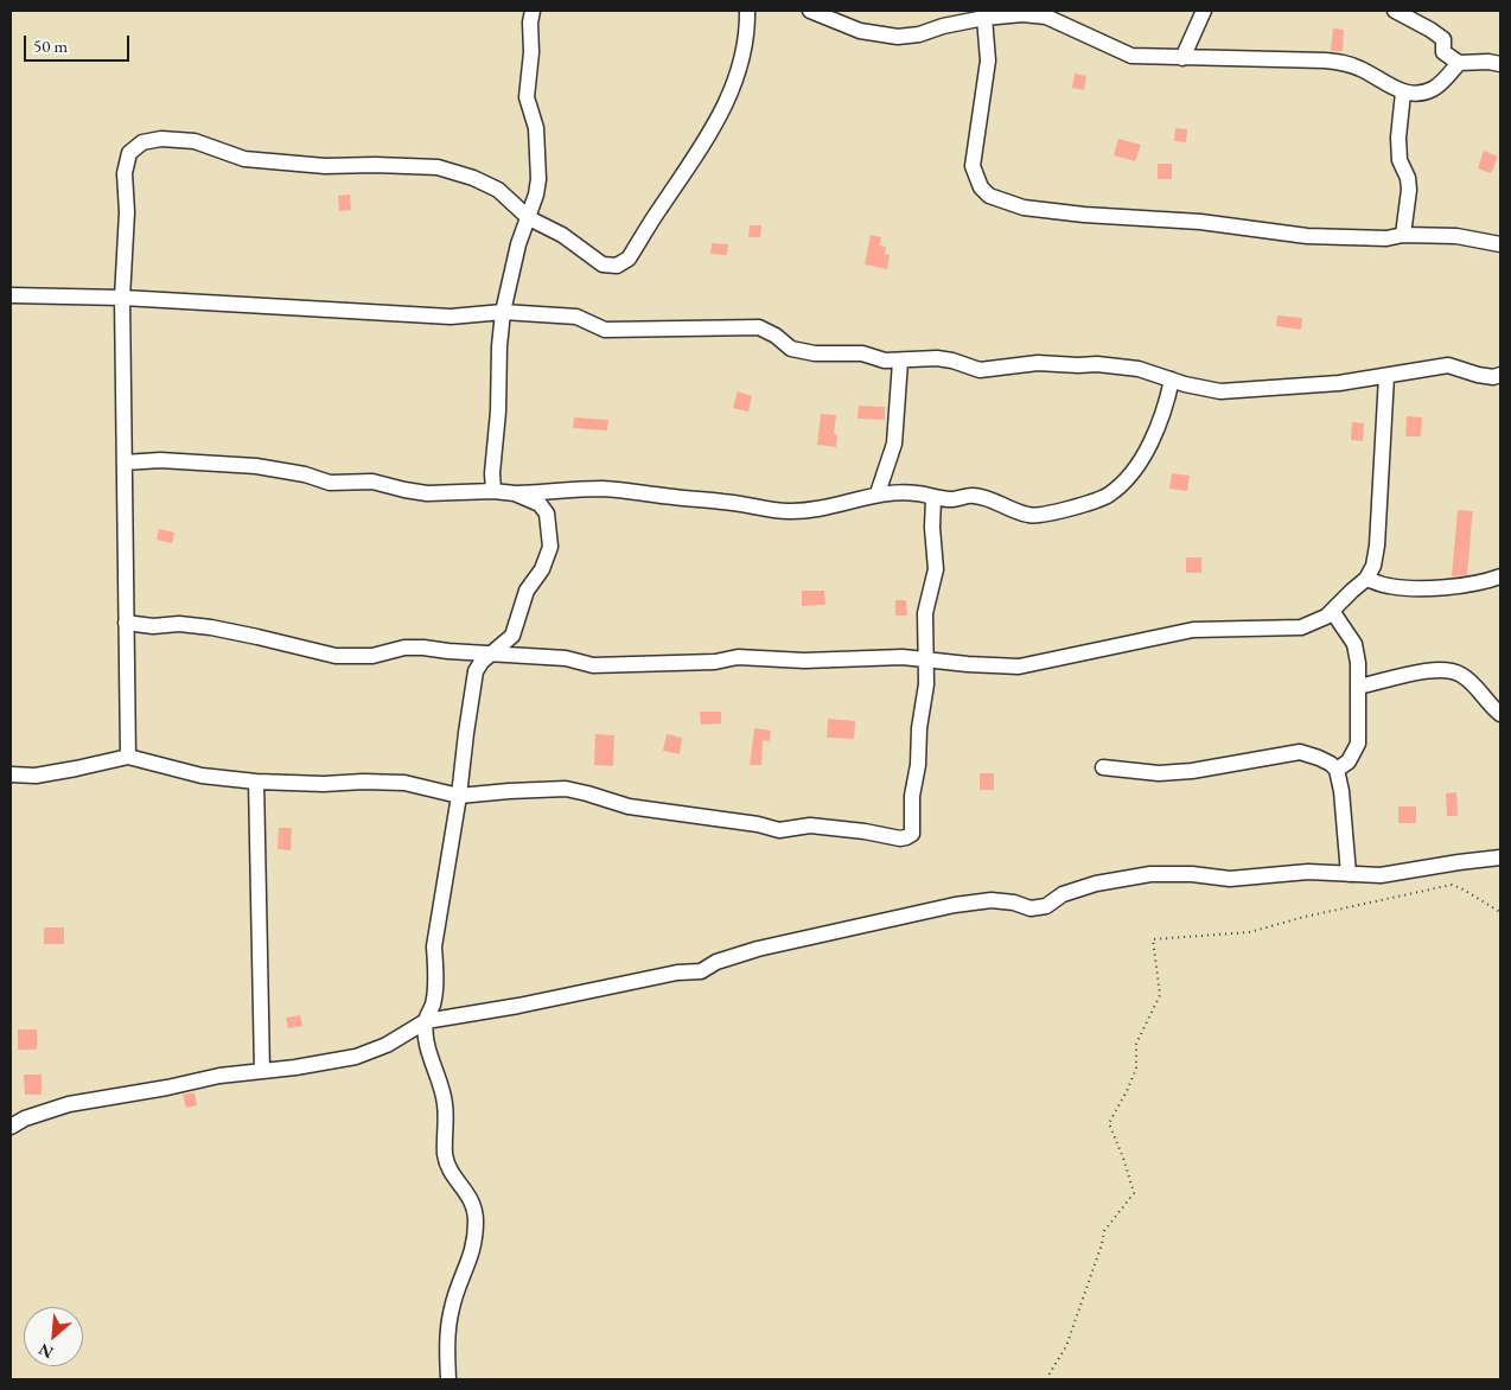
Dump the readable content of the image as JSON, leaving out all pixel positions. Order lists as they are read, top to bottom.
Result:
{
  "scale_bar": "50 m",
  "north": "bottom left"
}
